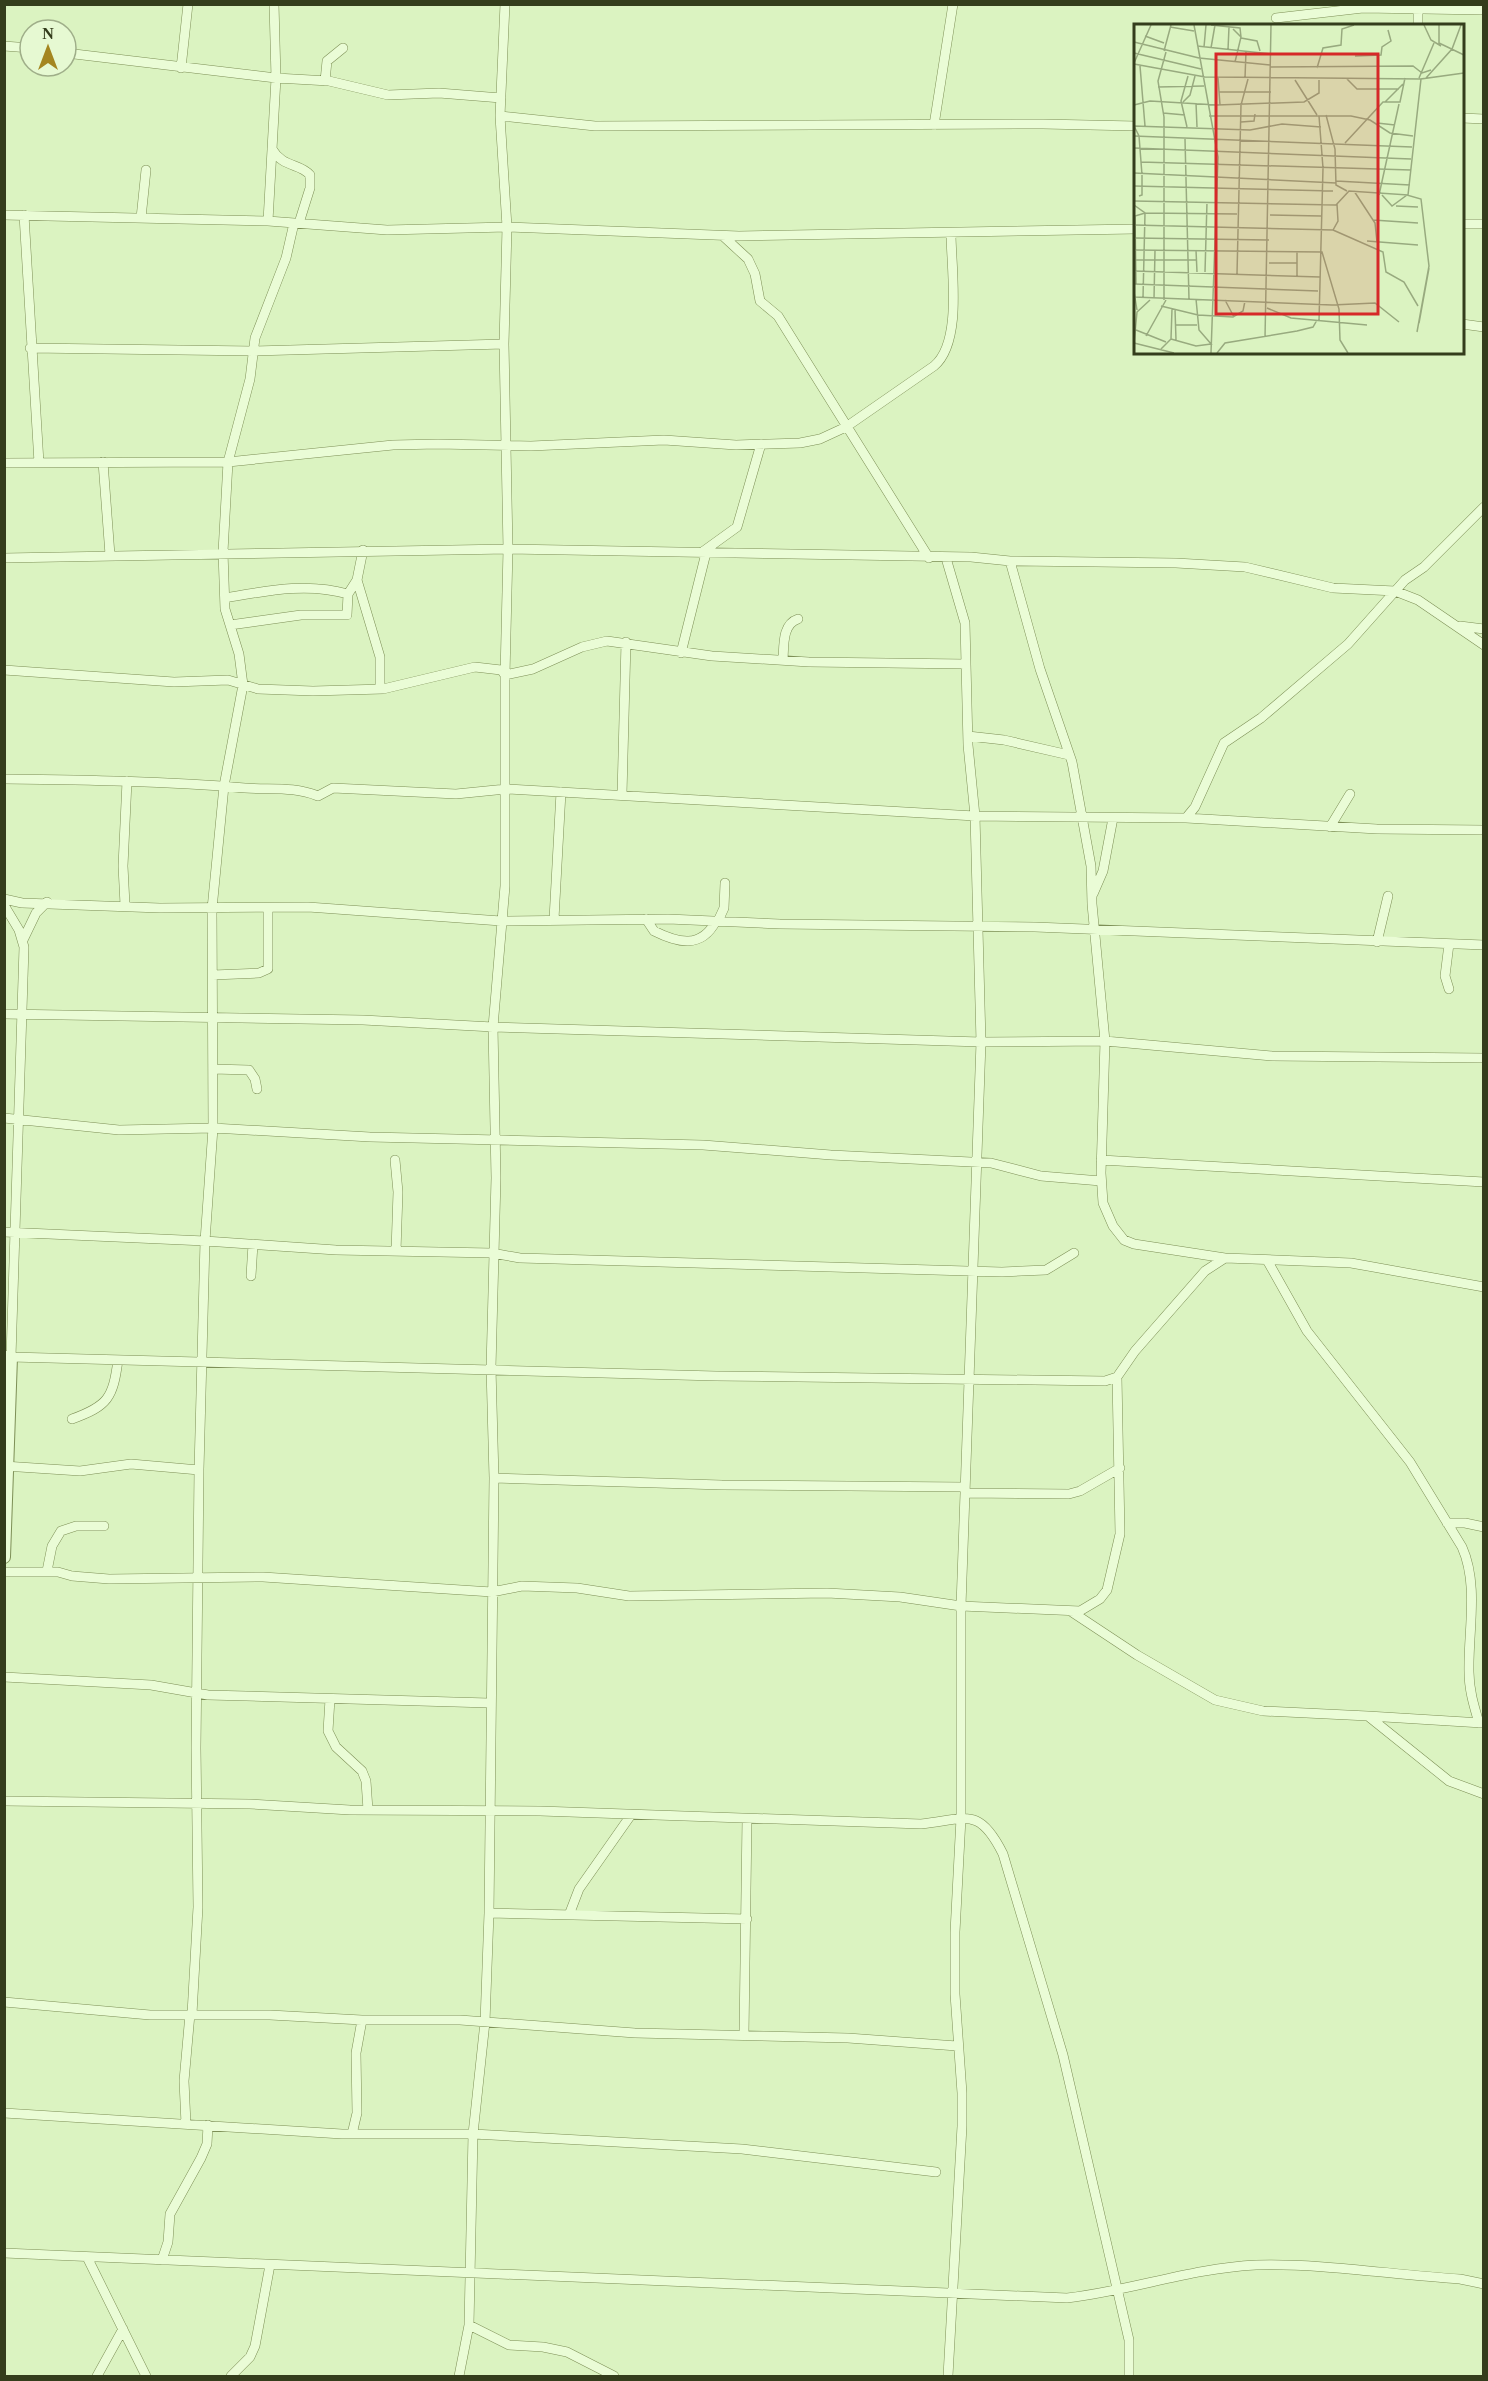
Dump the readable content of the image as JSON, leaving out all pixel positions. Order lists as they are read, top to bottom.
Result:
{
  "north": "top"
}
